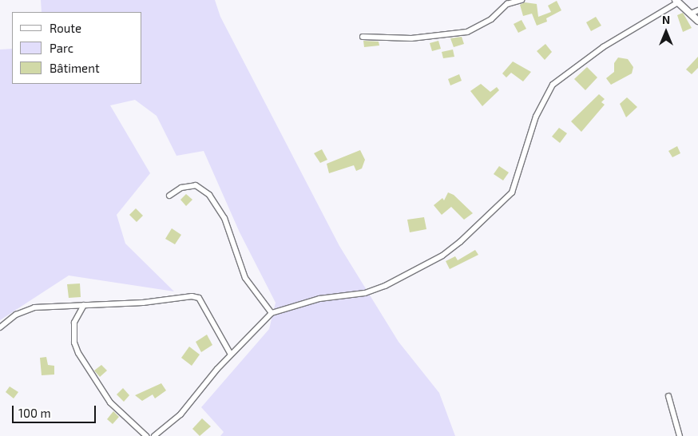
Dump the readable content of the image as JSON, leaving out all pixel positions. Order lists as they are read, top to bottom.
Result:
{
  "legend": ["Route", "Parc", "Bâtiment"],
  "scale_bar": "100 m",
  "north": "top"
}
